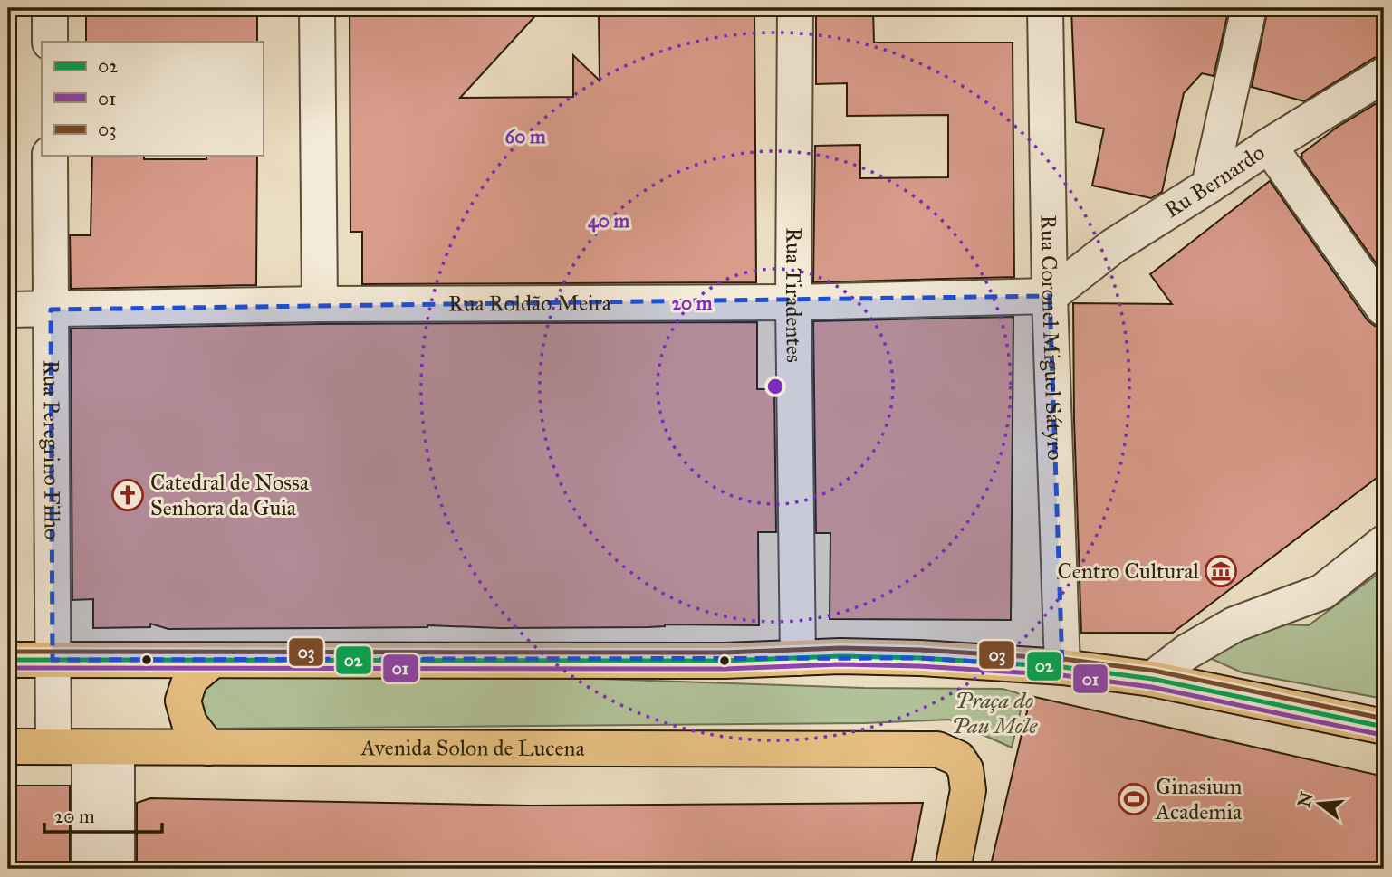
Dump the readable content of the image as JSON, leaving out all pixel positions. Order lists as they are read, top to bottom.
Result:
{
  "streets": {
    "main road": ["Avenida Solon de Lucena"],
    "street": [
      "Ru Bernardo",
      "Rua Tiradentes",
      "Rua Roldão Meira",
      "Rua Coronel Miguel Sátyro",
      "Rua Peregrino Filho"
    ]
  },
  "crossings": [
    ["Ru Bernardo", "Rua Roldão Meira"],
    ["Ru Bernardo", "Rua Coronel Miguel Sátyro"],
    ["Rua Tiradentes", "Rua Roldão Meira"],
    ["Rua Roldão Meira", "Rua Coronel Miguel Sátyro"],
    ["Rua Roldão Meira", "Rua Peregrino Filho"],
    ["Rua Peregrino Filho", "Avenida Solon de Lucena"]
  ],
  "parks": ["Praça do Pau Mole"],
  "places": {
    "church": ["Catedral de Nossa Senhora da Guia"],
    "museum": ["Centro Cultural"],
    "sports": ["Ginasium Academia"]
  },
  "lines": ["transit line 03", "transit line 02", "transit line 01"],
  "legend": ["02", "01", "03"],
  "scale_bar": "20 m",
  "north": "left",
  "rings": ["60 m", "40 m", "20 m"]
}
